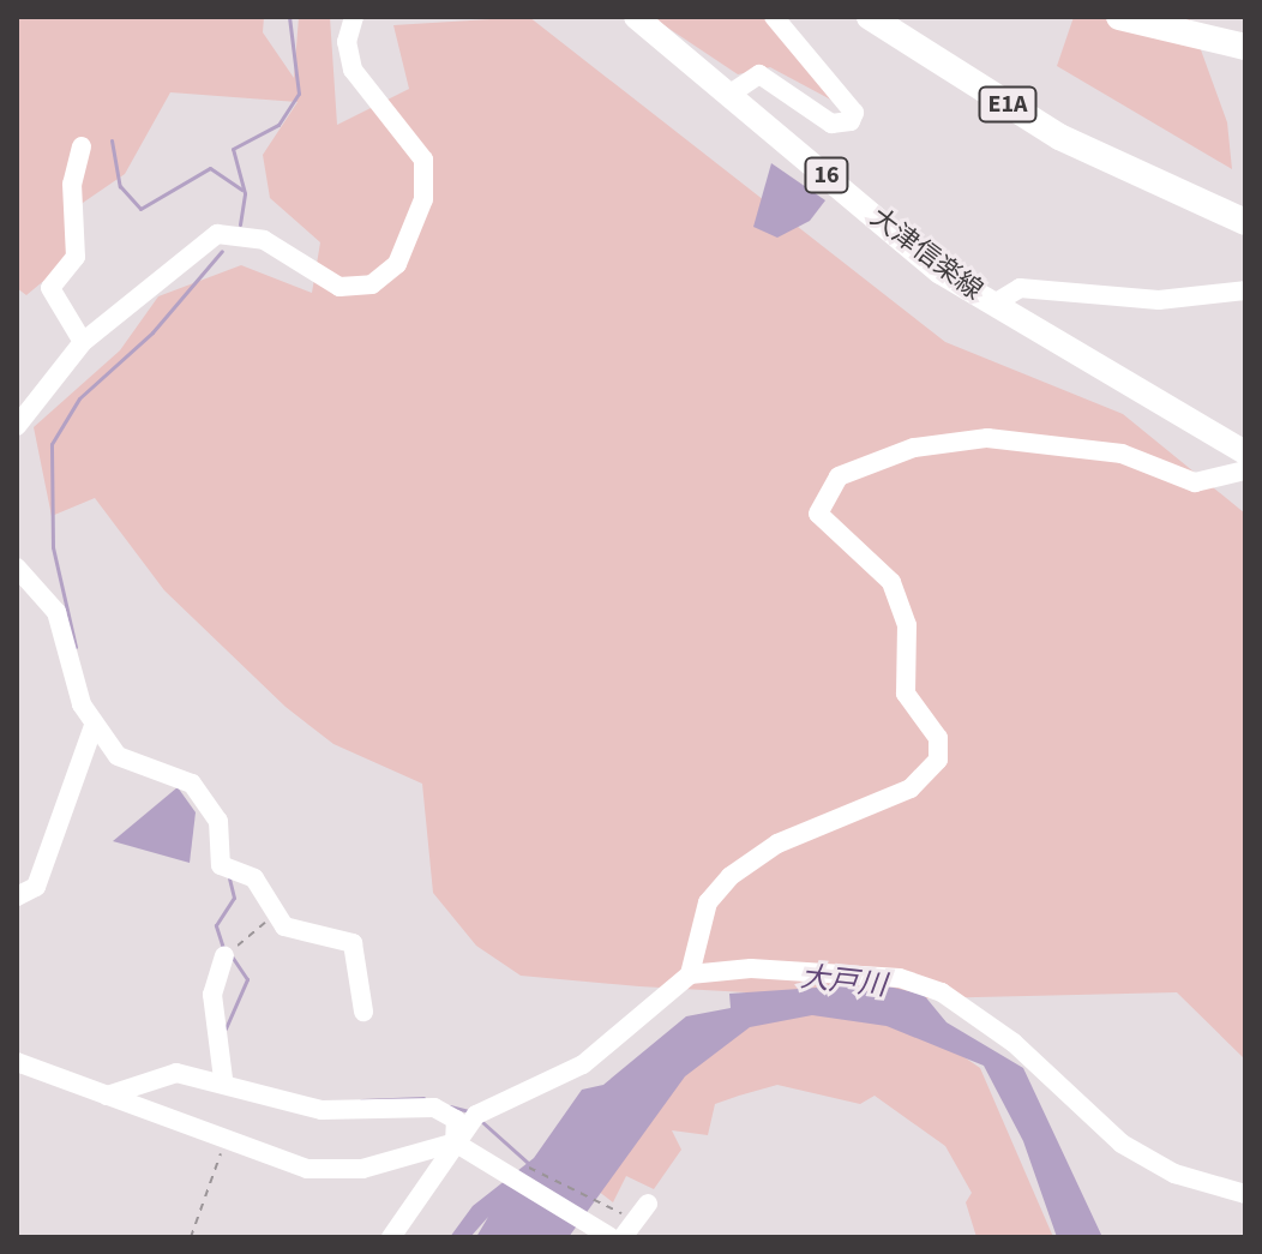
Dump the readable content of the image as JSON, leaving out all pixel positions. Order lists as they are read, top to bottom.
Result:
{
  "streets": {
    "highway": ["E1A"],
    "main road": ["16", "大津信楽線"]
  },
  "water": ["大戸川"]
}
